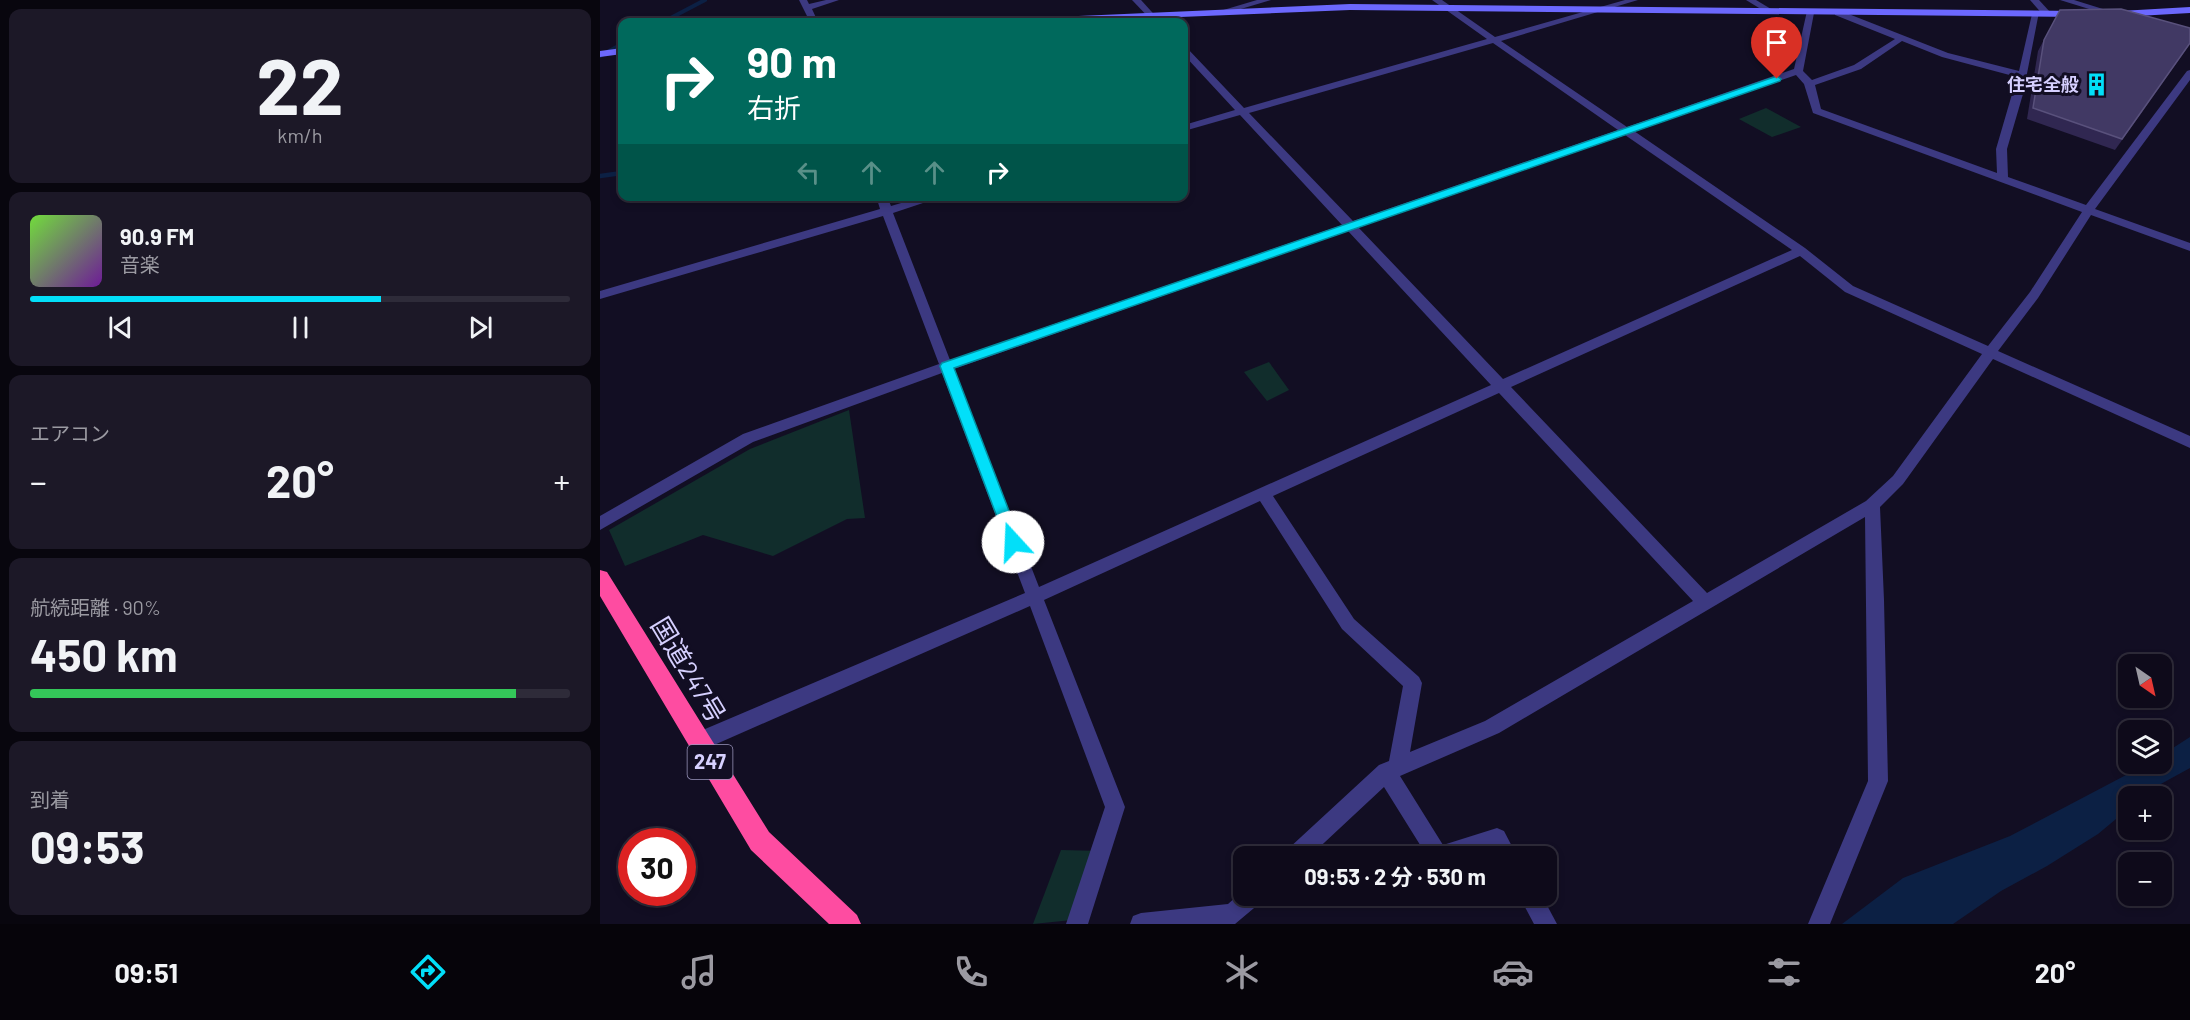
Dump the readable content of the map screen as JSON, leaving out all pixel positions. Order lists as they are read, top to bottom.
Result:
{
  "streets": {
    "highway": ["国道247号", "247"]
  },
  "places": {
    "building": ["住宅全般"]
  },
  "north": "bottom right",
  "page": {
    "tile": [
      ["22", "km/h"],
      "エアコン",
      ["航続距離 · 90%", "450 km"],
      ["到着", "09:53"]
    ],
    "turn": ["90 m", "右折"],
    "song": ["90.9 FM", "音楽"],
    "heat": ["−", "20°", "+"],
    "map_buttons": ["+", "−"],
    "limit": "30",
    "trip": "09:53 · 2 分 · 530 m",
    "tabs": ["09:51", "20°"]
  }
}
